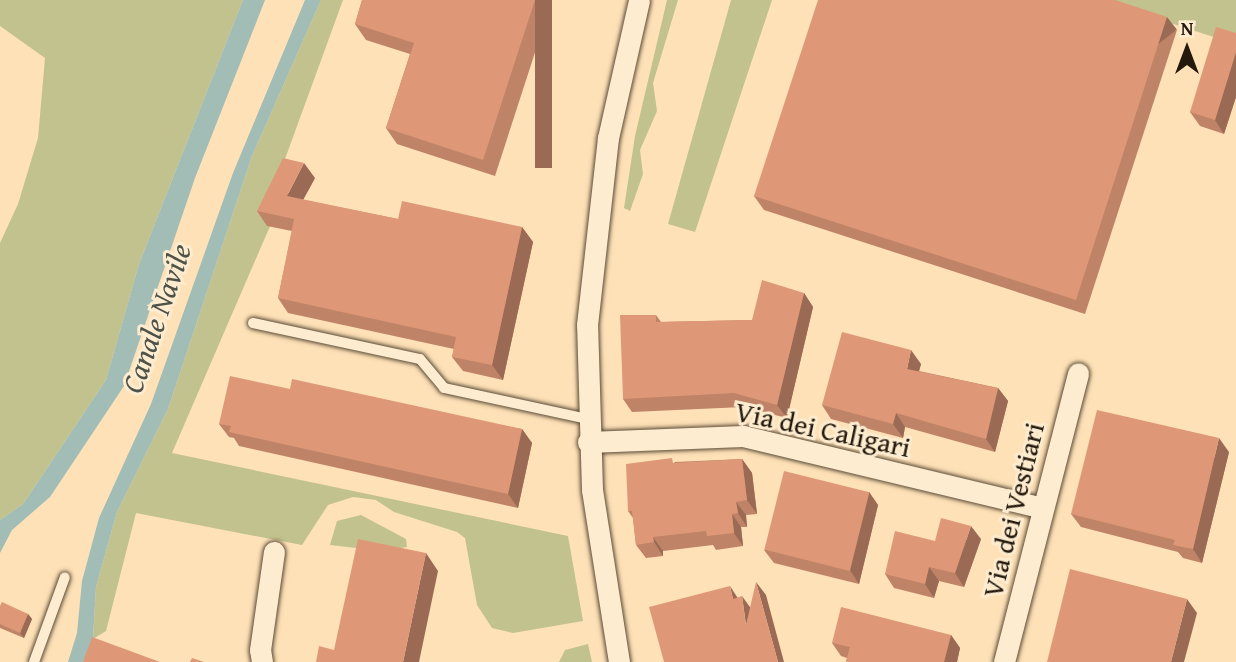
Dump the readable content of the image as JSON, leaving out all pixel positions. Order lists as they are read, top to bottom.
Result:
{
  "streets": {
    "street": ["Via dei Caligari", "Via dei Vestiari"]
  },
  "crossings": [
    ["Via dei Caligari", "Via dei Vestiari"]
  ],
  "water": ["Canale Navile"],
  "north": "top"
}
